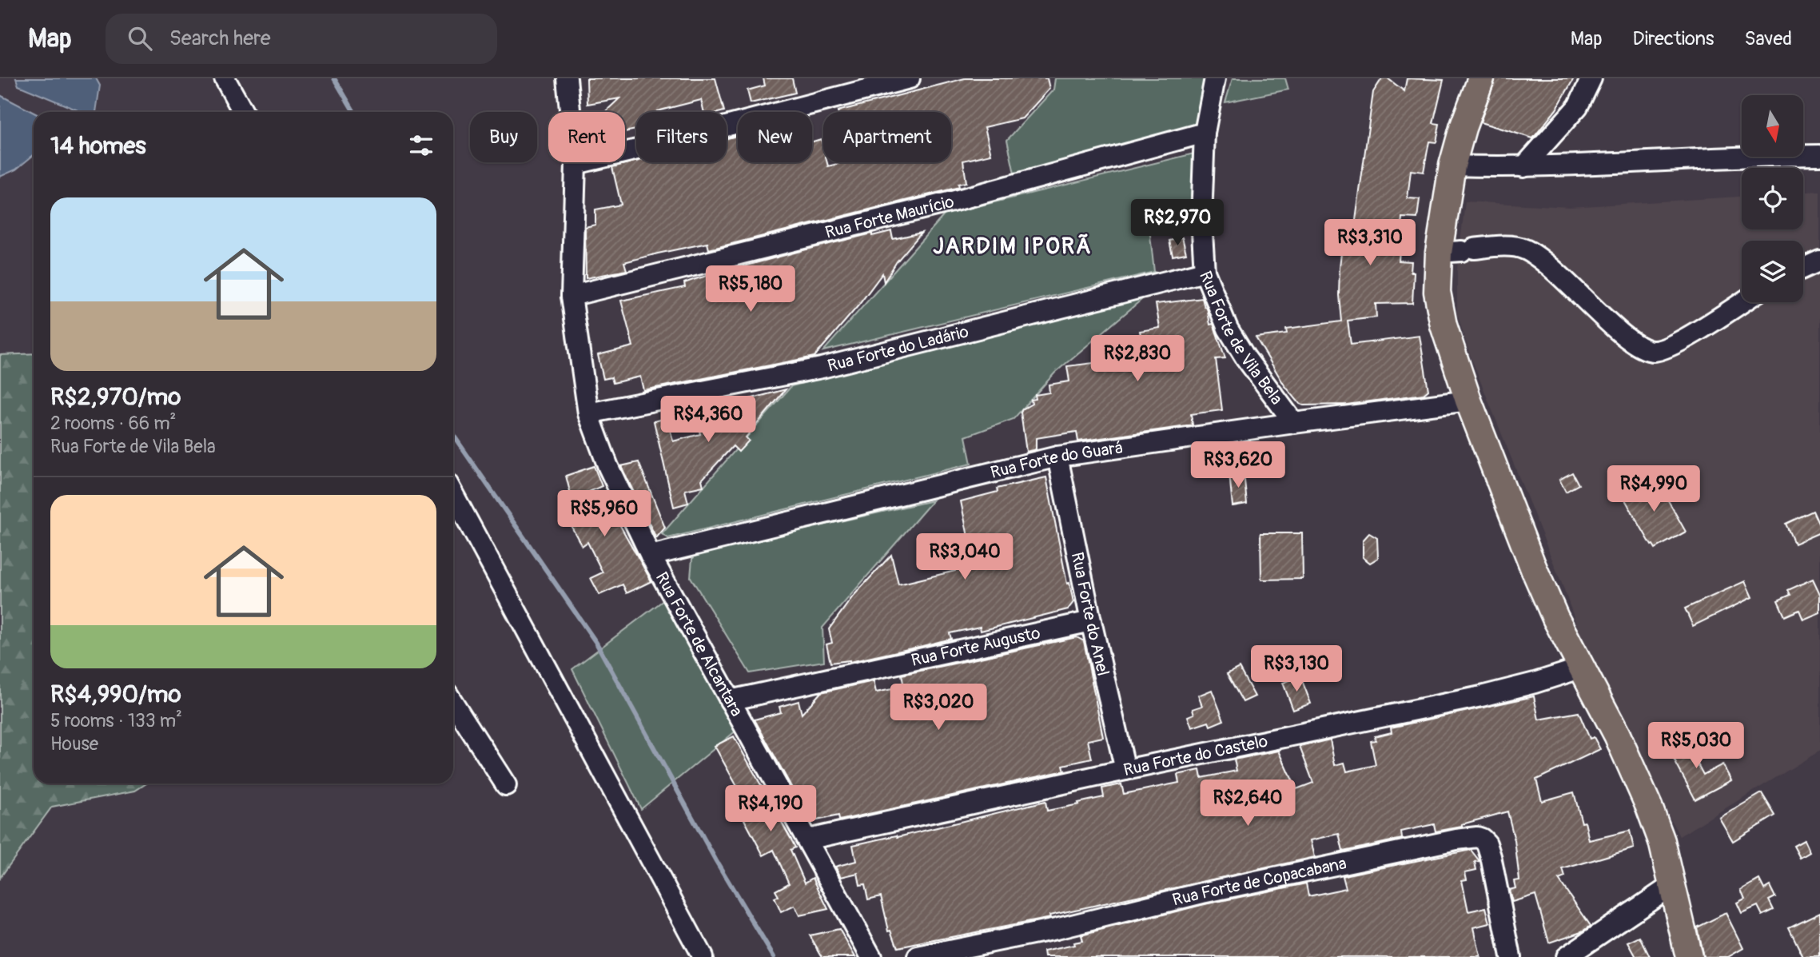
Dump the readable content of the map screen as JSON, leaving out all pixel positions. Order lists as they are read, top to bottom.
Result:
{
  "streets": {
    "street": [
      "Rua Forte Maurício",
      "Rua Forte de Vila Bela",
      "Rua Forte do Ladário",
      "Rua Forte do Guará",
      "Rua Forte do Anel",
      "Rua Forte de Alcantara",
      "Rua Forte Augusto",
      "Rua Forte do Castelo",
      "Rua Forte de Copacabana"
    ]
  },
  "crossings": [
    ["Rua Forte Maurício", "Rua Forte de Vila Bela"],
    ["Rua Forte Maurício", "Rua Forte de Alcantara"],
    ["Rua Forte de Vila Bela", "Rua Forte do Ladário"],
    ["Rua Forte de Vila Bela", "Rua Forte do Guará"],
    ["Rua Forte do Ladário", "Rua Forte de Alcantara"],
    ["Rua Forte do Guará", "Rua Forte do Anel"],
    ["Rua Forte do Guará", "Rua Forte de Alcantara"],
    ["Rua Forte do Anel", "Rua Forte Augusto"],
    ["Rua Forte do Anel", "Rua Forte do Castelo"],
    ["Rua Forte de Alcantara", "Rua Forte Augusto"],
    ["Rua Forte de Alcantara", "Rua Forte do Castelo"]
  ],
  "districts": ["JARDIM IPORÃ"],
  "north": "bottom",
  "page": {
    "header": "Map",
    "search": "Search here",
    "nav": ["Map", "Directions", "Saved"],
    "chip": [
      "Buy",
      "Rent",
      "Filters",
      "New",
      "Apartment"
    ],
    "heading": "14 homes",
    "list": [
      {
        "name": "R$2,970/mo",
        "note": "2 rooms · 66 m² · Rua Forte de Vila Bela"
      },
      {
        "name": "R$4,990/mo",
        "note": "5 rooms · 133 m² · House"
      }
    ],
    "price": [
      "R$2,970",
      "R$3,310",
      "R$5,180",
      "R$2,830",
      "R$4,360",
      "R$3,620",
      "R$4,990",
      "R$5,960",
      "R$3,040",
      "R$3,130",
      "R$3,020",
      "R$5,030",
      "R$2,640",
      "R$4,190"
    ]
  }
}
